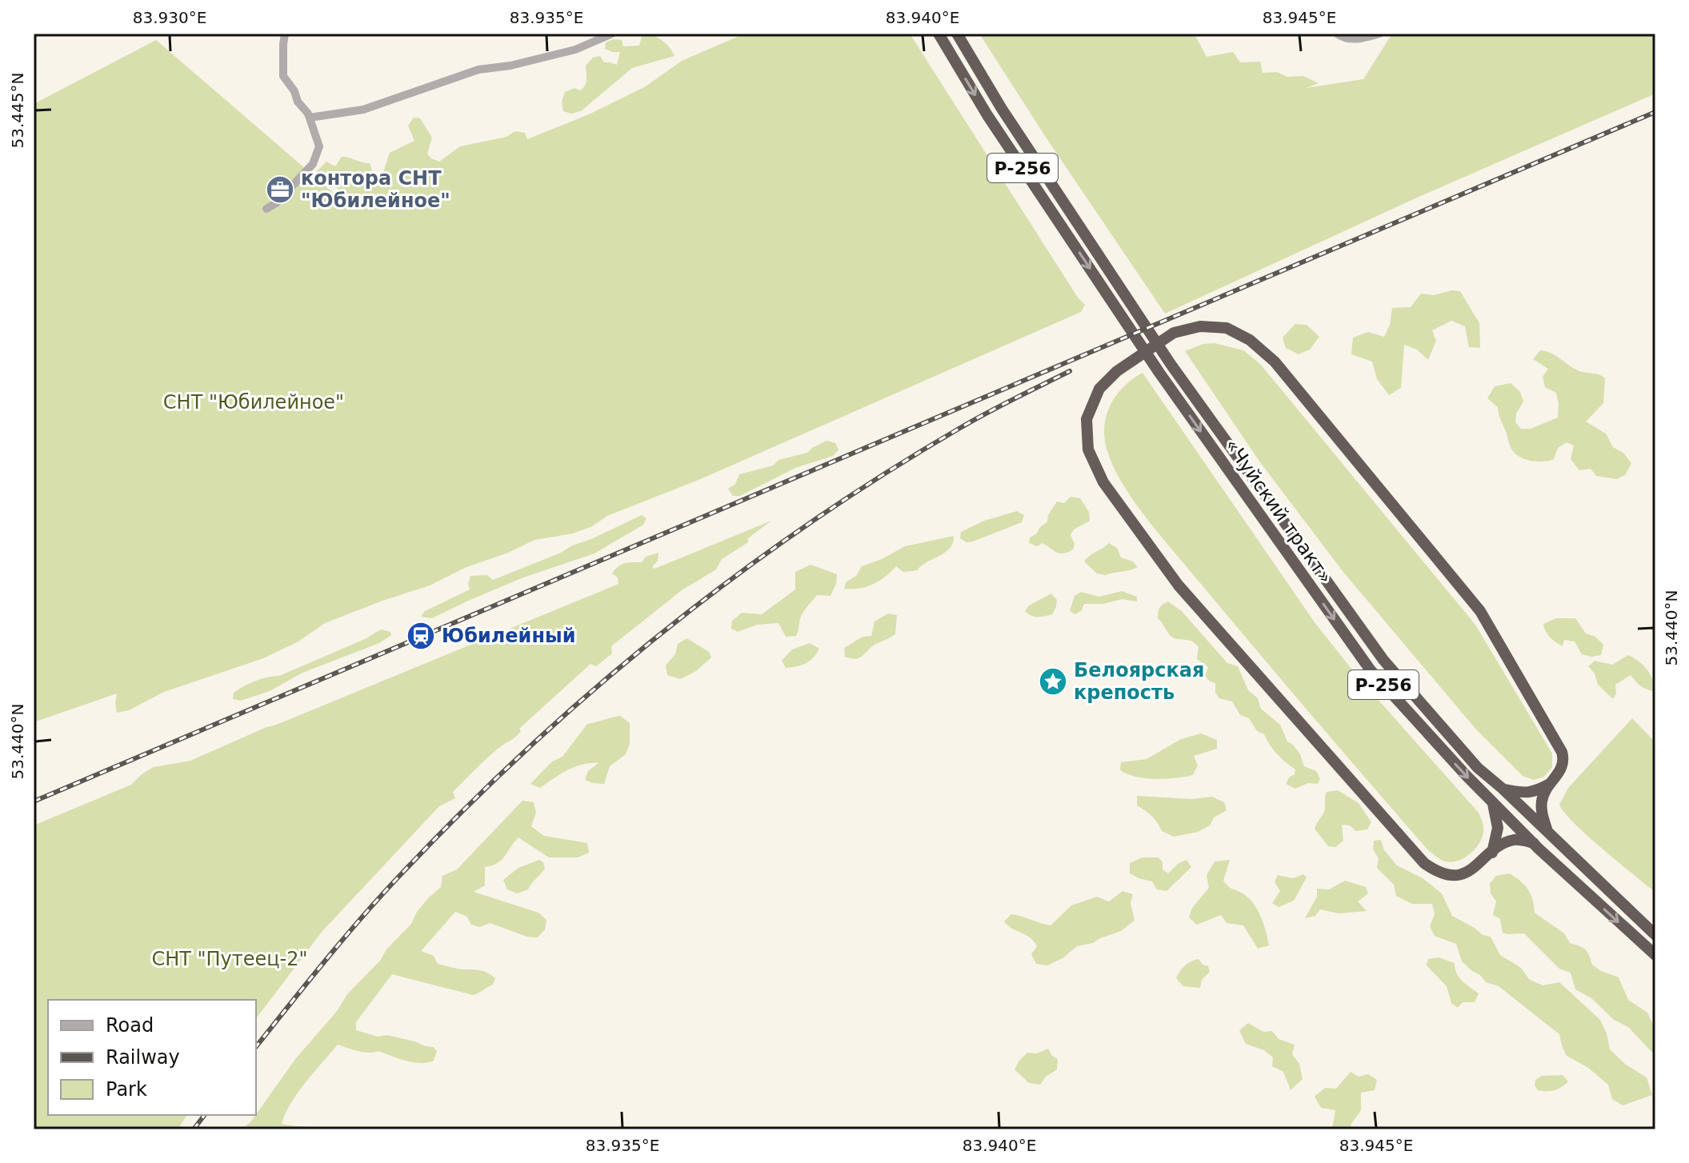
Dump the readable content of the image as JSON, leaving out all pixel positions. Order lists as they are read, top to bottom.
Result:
{
  "streets": {
    "highway": ["Р-256", "«Чуйский тракт»"]
  },
  "parks": ["СНТ \"Юбилейное\"", "СНТ \"Путеец-2\""],
  "places": {
    "office": ["контора СНТ \"Юбилейное\""],
    "station": ["Юбилейный"],
    "place": ["Белоярская крепость"]
  },
  "legend": ["Road", "Railway", "Park"],
  "coordinates": [
    "83.930°E",
    "83.935°E",
    "83.940°E",
    "83.945°E",
    "53.445°N",
    "53.440°N"
  ]
}
